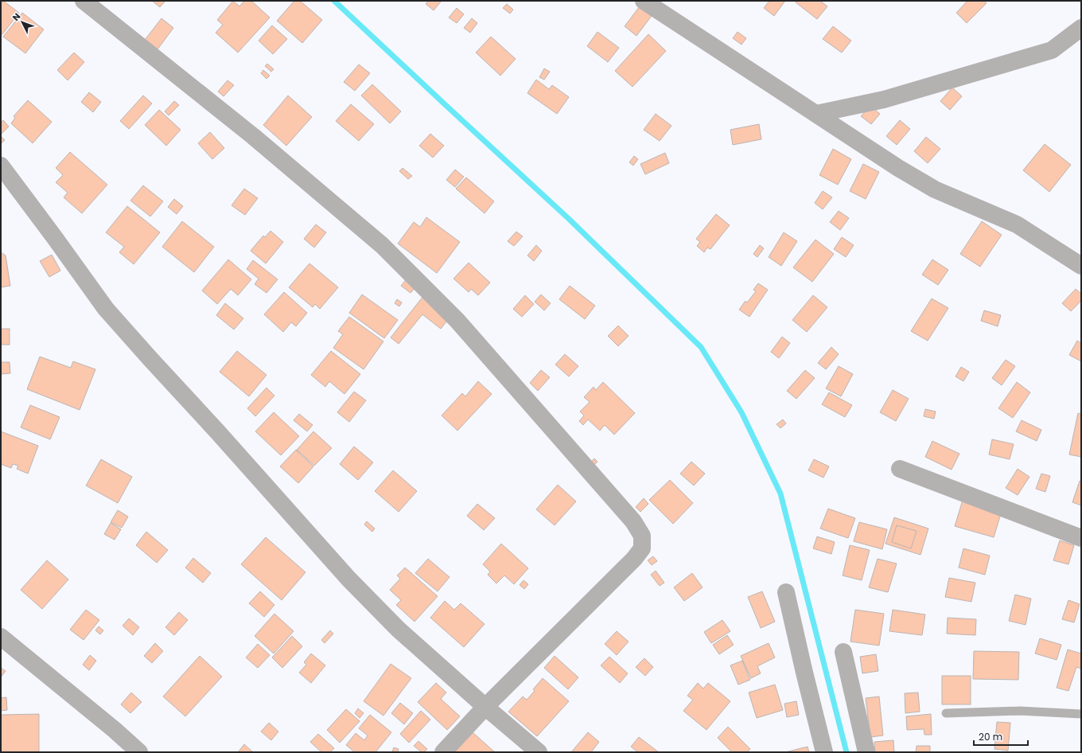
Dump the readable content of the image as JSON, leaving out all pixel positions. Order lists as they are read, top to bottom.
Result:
{
  "scale_bar": "20 m",
  "north": "top left"
}
